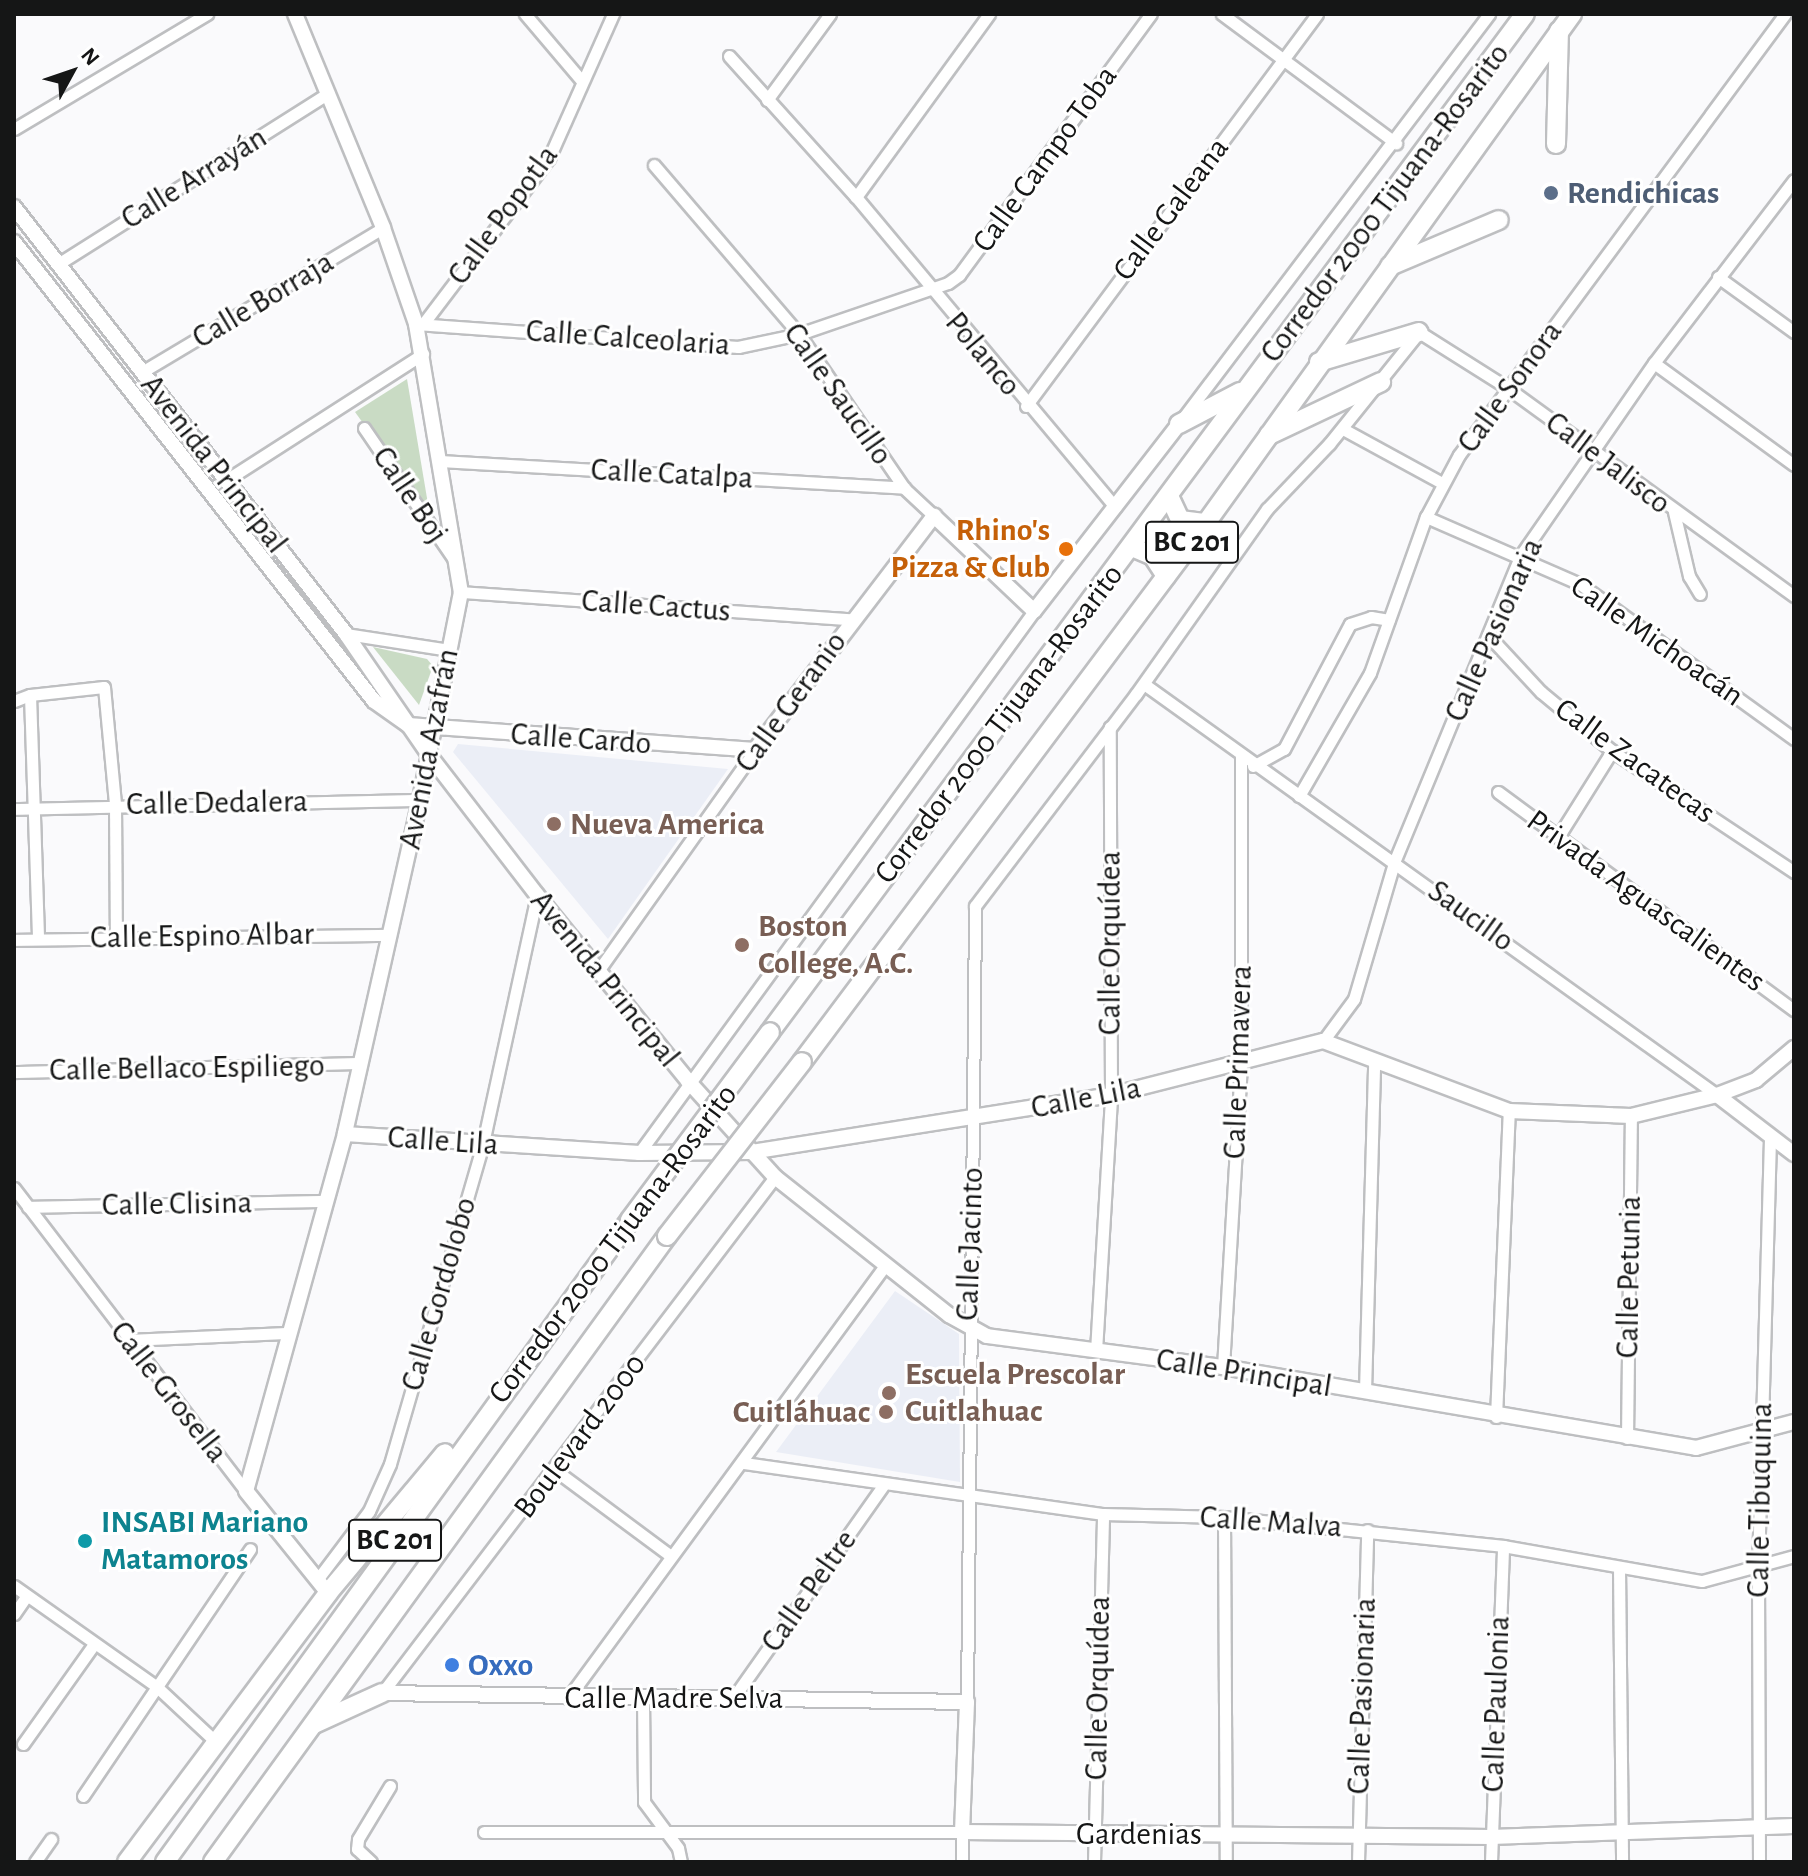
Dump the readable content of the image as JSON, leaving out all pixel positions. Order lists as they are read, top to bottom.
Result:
{
  "streets": {
    "highway": ["Corredor 2000 Tijuana-Rosarito", "BC 201"],
    "street": [
      "Calle Campo Toba",
      "Calle Arrayán",
      "Calle Galeana",
      "Calle Popotla",
      "Calle Borraja",
      "Calle Calceolaria",
      "Polanco",
      "Calle Sonora",
      "Calle Saucillo",
      "Calle Jalisco",
      "Avenida Principal",
      "Calle Catalpa",
      "Calle Boj",
      "Calle Cactus",
      "Calle Pasionaria",
      "Calle Michoacán",
      "Calle Geranio",
      "Calle Cardo",
      "Avenida Azafrán",
      "Calle Zacatecas",
      "Calle Dedalera",
      "Privada Aguascalientes",
      "Saucillo",
      "Calle Espino Albar",
      "Calle Orquídea",
      "Calle Primavera",
      "Calle Bellaco Espiliego",
      "Calle Lila",
      "Calle Clisina",
      "Calle Jacinto",
      "Calle Petunia",
      "Calle Gordolobo",
      "Calle Principal",
      "Calle Grosella",
      "Boulevard 2000",
      "Calle Tibuquina",
      "Calle Malva",
      "Calle Peltre",
      "Calle Madre Selva",
      "Calle Paulonia",
      "Gardenias"
    ]
  },
  "crossings": [
    ["Calle Campo Toba", "Calle Calceolaria"],
    ["Calle Campo Toba", "Polanco"],
    ["Calle Arrayán", "Avenida Principal"],
    ["Calle Arrayán", "Avenida Azafrán"],
    ["Calle Galeana", "Polanco"],
    ["Calle Popotla", "Calle Calceolaria"],
    ["Calle Popotla", "Avenida Azafrán"],
    ["Calle Borraja", "Avenida Principal"],
    ["Calle Borraja", "Avenida Azafrán"],
    ["Calle Calceolaria", "Polanco"],
    ["Calle Calceolaria", "Calle Saucillo"],
    ["Calle Calceolaria", "Avenida Azafrán"],
    ["Calle Sonora", "Calle Jalisco"],
    ["Calle Sonora", "Calle Michoacán"],
    ["Calle Sonora", "Saucillo"],
    ["Calle Saucillo", "Calle Catalpa"],
    ["Calle Saucillo", "Calle Geranio"],
    ["Calle Jalisco", "Calle Pasionaria"],
    ["Calle Jalisco", "Calle Jacinto"],
    ["Avenida Principal", "Calle Geranio"],
    ["Avenida Principal", "Calle Cardo"],
    ["Avenida Principal", "Avenida Azafrán"],
    ["Avenida Principal", "Calle Lila"],
    ["Avenida Principal", "Calle Gordolobo"],
    ["Avenida Principal", "Calle Principal"],
    ["Calle Catalpa", "Avenida Azafrán"],
    ["Calle Boj", "Avenida Azafrán"],
    ["Calle Cactus", "Calle Geranio"],
    ["Calle Cactus", "Avenida Azafrán"],
    ["Calle Pasionaria", "Calle Michoacán"],
    ["Calle Pasionaria", "Calle Zacatecas"],
    ["Calle Pasionaria", "Saucillo"],
    ["Calle Pasionaria", "Calle Lila"],
    ["Calle Pasionaria", "Calle Malva"],
    ["Calle Pasionaria", "Gardenias"],
    ["Calle Geranio", "Calle Cardo"],
    ["Calle Cardo", "Avenida Azafrán"],
    ["Avenida Azafrán", "Calle Dedalera"],
    ["Avenida Azafrán", "Calle Espino Albar"],
    ["Avenida Azafrán", "Calle Bellaco Espiliego"],
    ["Avenida Azafrán", "Calle Lila"],
    ["Avenida Azafrán", "Calle Clisina"],
    ["Avenida Azafrán", "Calle Grosella"],
    ["Saucillo", "Calle Primavera"],
    ["Saucillo", "Calle Jacinto"],
    ["Saucillo", "Calle Tibuquina"],
    ["Calle Orquídea", "Calle Lila"],
    ["Calle Orquídea", "Calle Jacinto"],
    ["Calle Orquídea", "Calle Principal"],
    ["Calle Orquídea", "Calle Malva"],
    ["Calle Orquídea", "Gardenias"],
    ["Calle Primavera", "Calle Lila"],
    ["Calle Primavera", "Calle Principal"],
    ["Calle Lila", "Calle Jacinto"],
    ["Calle Lila", "Calle Gordolobo"],
    ["Calle Lila", "Calle Principal"],
    ["Calle Clisina", "Calle Grosella"],
    ["Calle Jacinto", "Calle Principal"],
    ["Calle Jacinto", "Calle Malva"],
    ["Calle Jacinto", "Calle Madre Selva"],
    ["Calle Jacinto", "Gardenias"],
    ["Calle Petunia", "Calle Principal"],
    ["Calle Gordolobo", "Calle Grosella"],
    ["Calle Principal", "Boulevard 2000"],
    ["Calle Principal", "Calle Tibuquina"],
    ["Boulevard 2000", "Calle Madre Selva"],
    ["Calle Tibuquina", "Calle Malva"],
    ["Calle Tibuquina", "Gardenias"],
    ["Calle Malva", "Calle Peltre"],
    ["Calle Malva", "Calle Paulonia"],
    ["Calle Peltre", "Calle Madre Selva"],
    ["Calle Paulonia", "Gardenias"]
  ],
  "places": [
    "Rendichicas",
    "Rhino's Pizza & Club",
    "Nueva America",
    "Boston College, A.C.",
    "Escuela Prescolar Cuitlahuac",
    "Cuitláhuac",
    "INSABI Mariano Matamoros",
    "Oxxo"
  ],
  "north": "top right"
}
